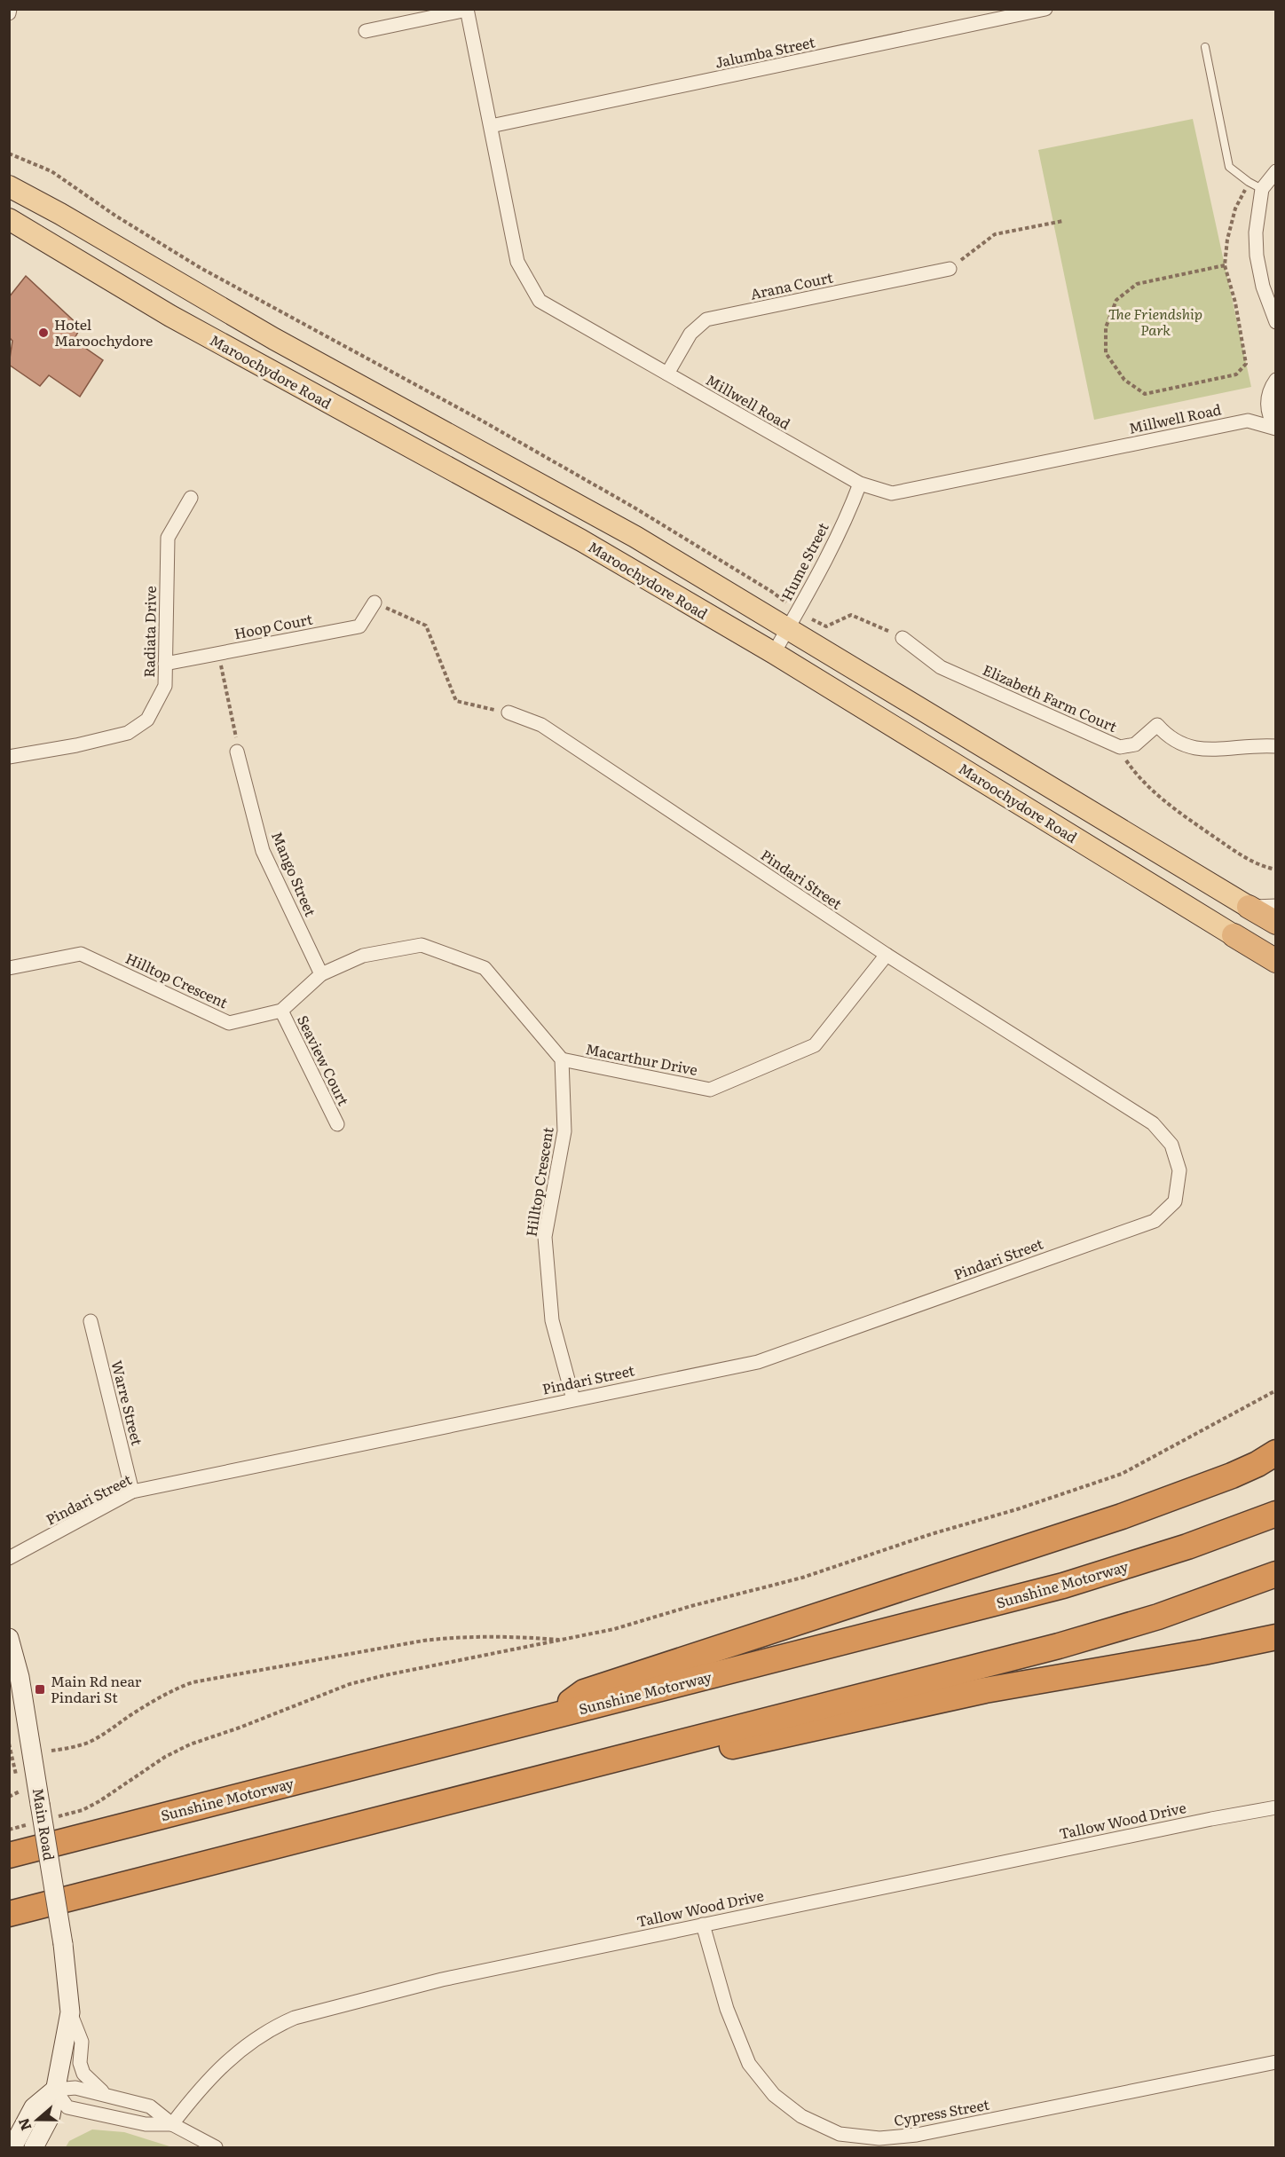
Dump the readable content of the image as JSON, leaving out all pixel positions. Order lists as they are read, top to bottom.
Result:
{
  "streets": {
    "highway": ["Maroochydore Road", "Sunshine Motorway"],
    "main road": ["Main Road"],
    "street": [
      "Jalumba Street",
      "Arana Court",
      "Millwell Road",
      "Hume Street",
      "Hoop Court",
      "Radiata Drive",
      "Elizabeth Farm Court",
      "Mango Street",
      "Pindari Street",
      "Hilltop Crescent",
      "Macarthur Drive",
      "Seaview Court",
      "Warre Street",
      "Tallow Wood Drive",
      "Cypress Street"
    ]
  },
  "crossings": [
    ["Jalumba Street", "Millwell Road"],
    ["Arana Court", "Millwell Road"],
    ["Maroochydore Road", "Hume Street"],
    ["Millwell Road", "Hume Street"],
    ["Hoop Court", "Radiata Drive"],
    ["Mango Street", "Hilltop Crescent"],
    ["Pindari Street", "Hilltop Crescent"],
    ["Pindari Street", "Macarthur Drive"],
    ["Pindari Street", "Warre Street"],
    ["Hilltop Crescent", "Macarthur Drive"],
    ["Hilltop Crescent", "Seaview Court"],
    ["Tallow Wood Drive", "Main Road"],
    ["Tallow Wood Drive", "Cypress Street"]
  ],
  "parks": ["The Friendship Park"],
  "places": {
    "other": ["Hotel Maroochydore"],
    "transit": ["Main Rd near Pindari St"]
  },
  "north": "left"
}
